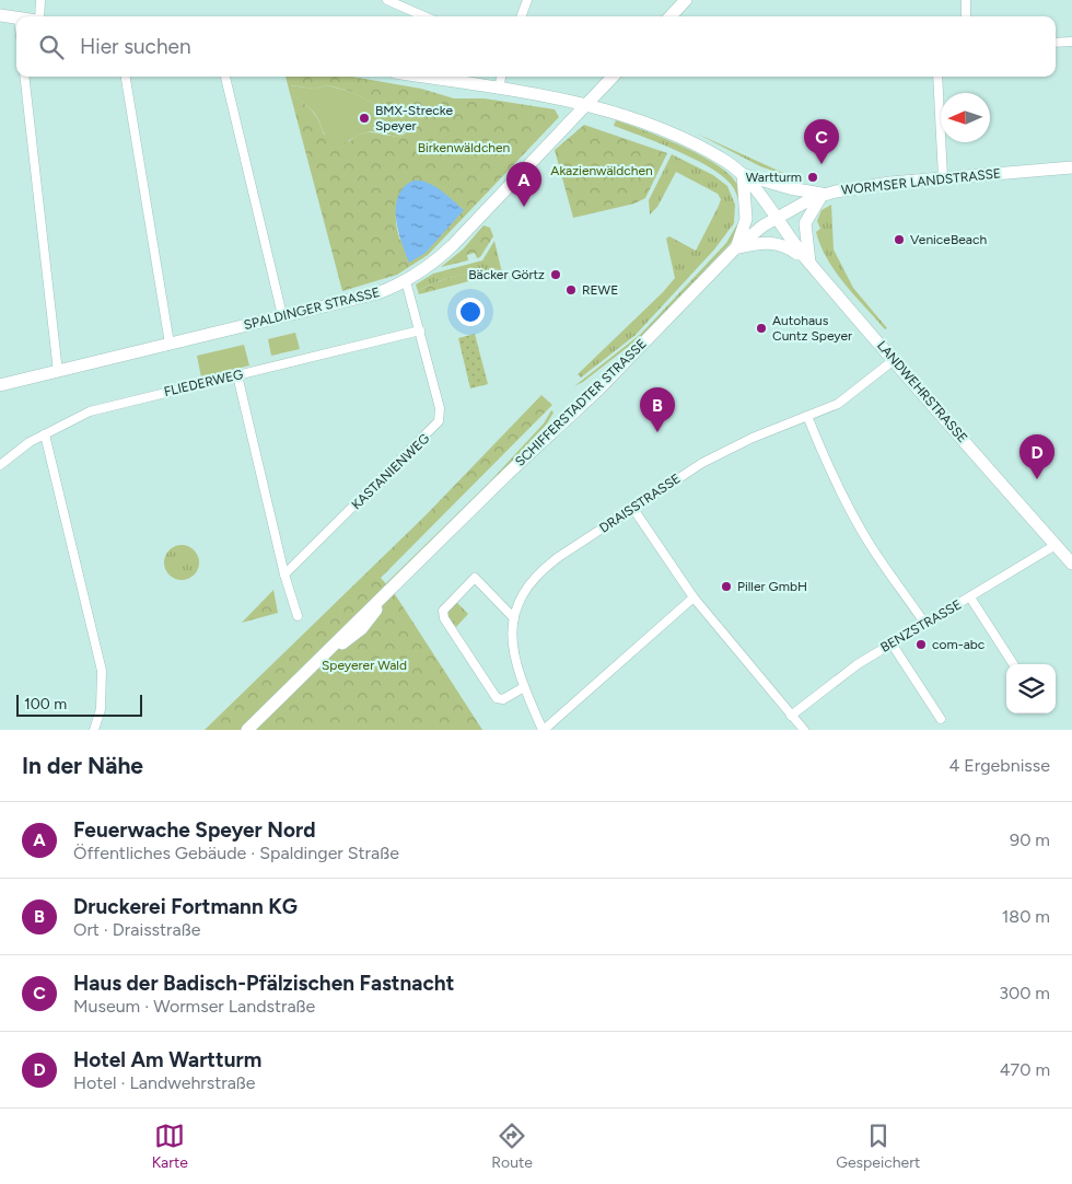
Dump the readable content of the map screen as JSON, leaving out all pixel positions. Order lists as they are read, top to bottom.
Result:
{
  "streets": {
    "main road": [
      "WORMSER LANDSTRASSE",
      "SPALDINGER STRASSE",
      "LANDWEHRSTRASSE",
      "SCHIFFERSTADTER STRASSE"
    ],
    "street": [
      "FLIEDERWEG",
      "KASTANIENWEG",
      "DRAISSTRASSE",
      "BENZSTRASSE"
    ]
  },
  "crossings": [
    ["WORMSER LANDSTRASSE", "LANDWEHRSTRASSE"],
    ["WORMSER LANDSTRASSE", "SCHIFFERSTADTER STRASSE"],
    ["SPALDINGER STRASSE", "KASTANIENWEG"],
    ["FLIEDERWEG", "KASTANIENWEG"],
    ["LANDWEHRSTRASSE", "SCHIFFERSTADTER STRASSE"],
    ["LANDWEHRSTRASSE", "DRAISSTRASSE"],
    ["LANDWEHRSTRASSE", "BENZSTRASSE"]
  ],
  "parks": ["Birkenwäldchen", "Akazienwäldchen", "Speyerer Wald"],
  "places": [
    "BMX-Strecke Speyer",
    "Wartturm",
    "VeniceBeach",
    "Bäcker Görtz",
    "REWE",
    "Autohaus Cuntz Speyer",
    "Piller GmbH",
    "com-abc"
  ],
  "scale_bar": "100 m",
  "north": "left",
  "page": {
    "search": "Hier suchen",
    "pins": [
      "C",
      "A",
      "B",
      "D"
    ],
    "scale": "100 m",
    "heading": ["In der Nähe", "4 Ergebnisse"],
    "list": [
      {
        "mark": "A",
        "name": "Feuerwache Speyer Nord",
        "note": "Öffentliches Gebäude · Spaldinger Straße",
        "value": "90 m"
      },
      {
        "mark": "B",
        "name": "Druckerei Fortmann KG",
        "note": "Ort · Draisstraße",
        "value": "180 m"
      },
      {
        "mark": "C",
        "name": "Haus der Badisch-Pfälzischen Fastnacht",
        "note": "Museum · Wormser Landstraße",
        "value": "300 m"
      },
      {
        "mark": "D",
        "name": "Hotel Am Wartturm",
        "note": "Hotel · Landwehrstraße",
        "value": "470 m"
      }
    ],
    "nav": ["Karte", "Route", "Gespeichert"]
  }
}
